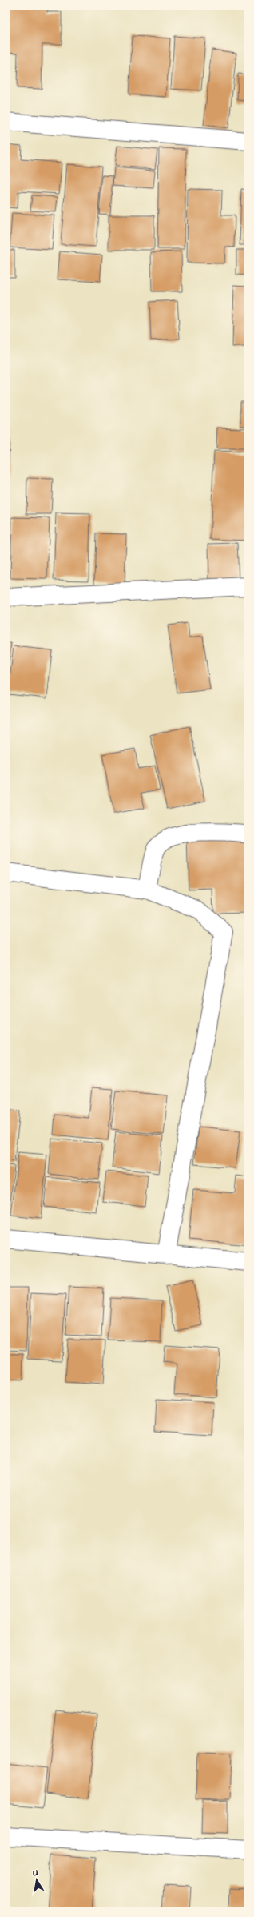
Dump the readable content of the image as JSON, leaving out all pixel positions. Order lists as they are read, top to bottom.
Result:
{
  "north": "top"
}
